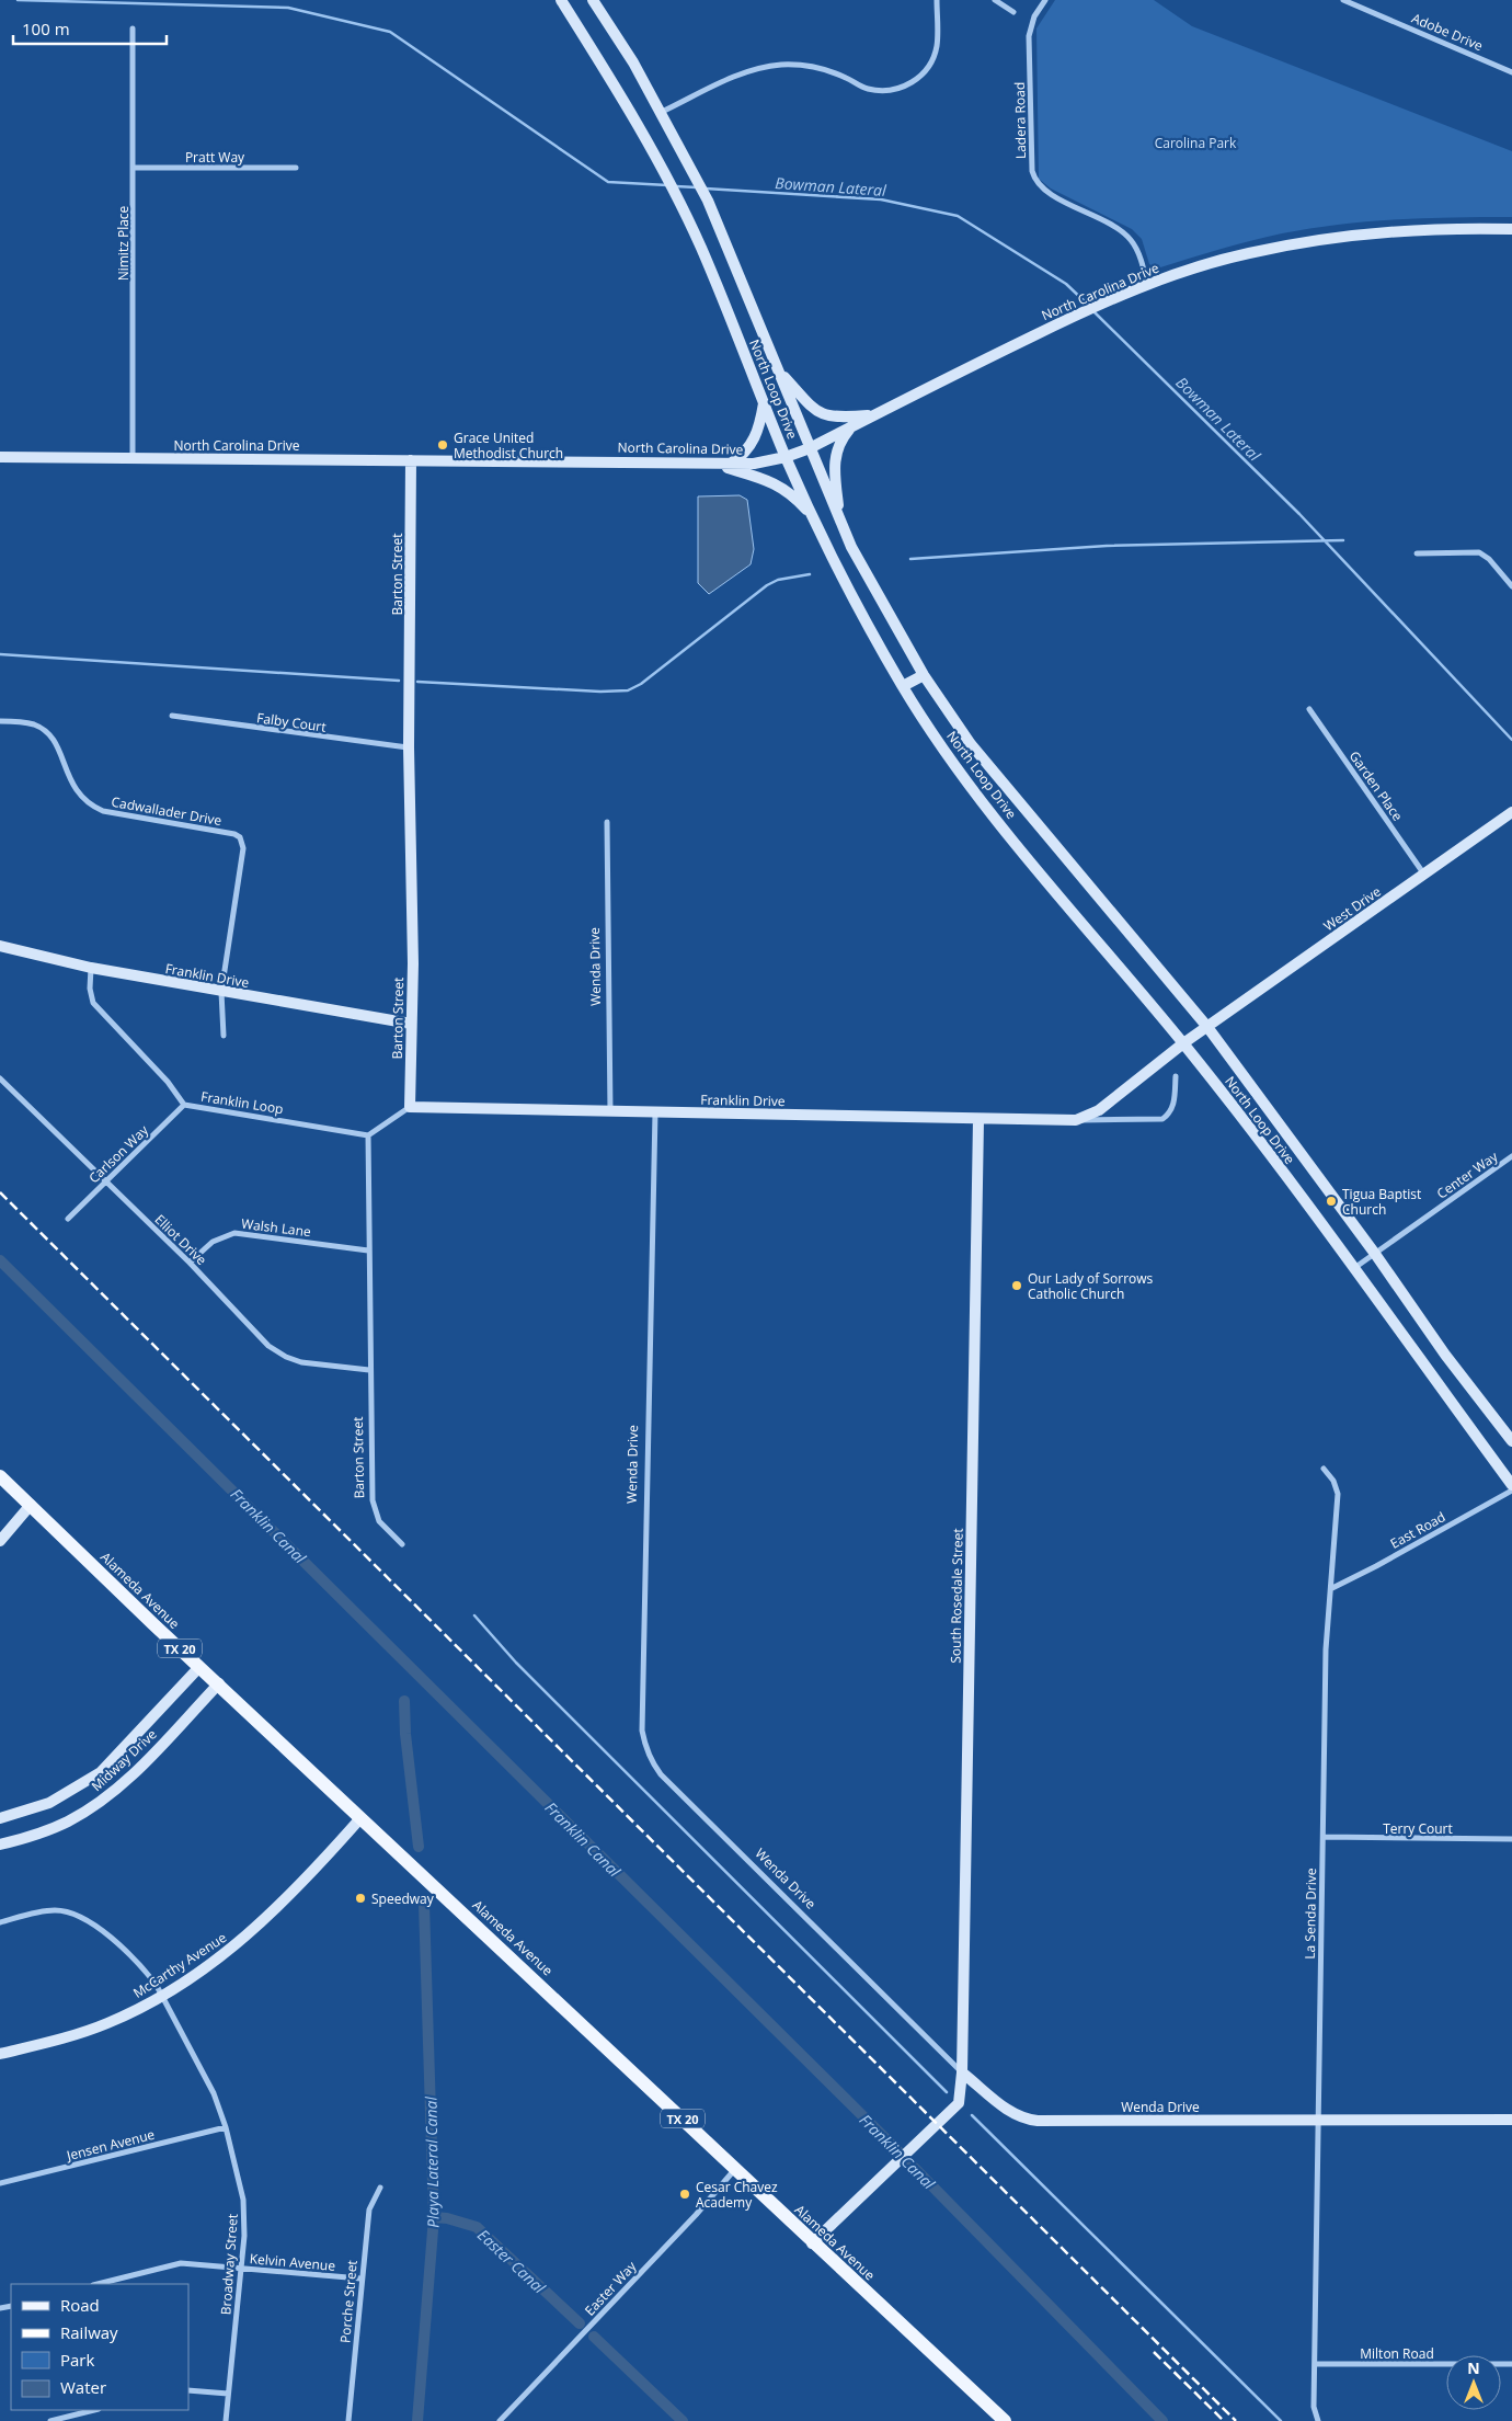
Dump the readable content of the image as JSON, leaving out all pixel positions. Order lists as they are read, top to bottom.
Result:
{
  "streets": {
    "main road": [
      "North Carolina Drive",
      "North Loop Drive",
      "Barton Street",
      "West Drive",
      "Wenda Drive",
      "Franklin Drive",
      "Alameda Avenue",
      "South Rosedale Street",
      "TX 20",
      "Midway Drive",
      "McCarthy Avenue"
    ],
    "street": [
      "Adobe Drive",
      "Ladera Road",
      "Pratt Way",
      "Nimitz Place",
      "Falby Court",
      "Garden Place",
      "Cadwallader Drive",
      "Franklin Loop",
      "Carlson Way",
      "Center Way",
      "Walsh Lane",
      "Elliot Drive",
      "East Road",
      "Terry Court",
      "La Senda Drive",
      "Jensen Avenue",
      "Kelvin Avenue",
      "Broadway Street",
      "Easter Way",
      "Porche Street",
      "Milton Road"
    ]
  },
  "crossings": [
    ["Ladera Road", "North Carolina Drive"],
    ["Pratt Way", "Nimitz Place"],
    ["Nimitz Place", "North Carolina Drive"],
    ["North Carolina Drive", "North Loop Drive"],
    ["North Carolina Drive", "Barton Street"],
    ["North Loop Drive", "West Drive"],
    ["North Loop Drive", "Franklin Drive"],
    ["North Loop Drive", "Center Way"],
    ["Barton Street", "Falby Court"],
    ["Barton Street", "Franklin Drive"],
    ["Barton Street", "Franklin Loop"],
    ["Barton Street", "Walsh Lane"],
    ["Barton Street", "Elliot Drive"],
    ["Garden Place", "West Drive"],
    ["Cadwallader Drive", "Franklin Drive"],
    ["West Drive", "Franklin Drive"],
    ["Wenda Drive", "Franklin Drive"],
    ["Wenda Drive", "South Rosedale Street"],
    ["Wenda Drive", "La Senda Drive"],
    ["Franklin Drive", "Franklin Loop"],
    ["Franklin Drive", "South Rosedale Street"],
    ["Franklin Loop", "Carlson Way"],
    ["Carlson Way", "Elliot Drive"],
    ["Walsh Lane", "Elliot Drive"],
    ["East Road", "La Senda Drive"],
    ["Alameda Avenue", "South Rosedale Street"],
    ["Alameda Avenue", "Midway Drive"],
    ["Alameda Avenue", "McCarthy Avenue"],
    ["Alameda Avenue", "Easter Way"],
    ["Terry Court", "La Senda Drive"],
    ["La Senda Drive", "Milton Road"],
    ["McCarthy Avenue", "Broadway Street"],
    ["Jensen Avenue", "Broadway Street"],
    ["Kelvin Avenue", "Broadway Street"],
    ["Kelvin Avenue", "Porche Street"]
  ],
  "water": [
    "Bowman Lateral",
    "Franklin Canal",
    "Playa Lateral Canal",
    "Easter Canal"
  ],
  "parks": ["Carolina Park"],
  "places": [
    "Grace United Methodist Church",
    "Tigua Baptist Church",
    "Our Lady of Sorrows Catholic Church",
    "Speedway",
    "Cesar Chavez Academy"
  ],
  "legend": [
    "Road",
    "Railway",
    "Park",
    "Water"
  ],
  "scale_bar": "100 m",
  "north": "top"
}
